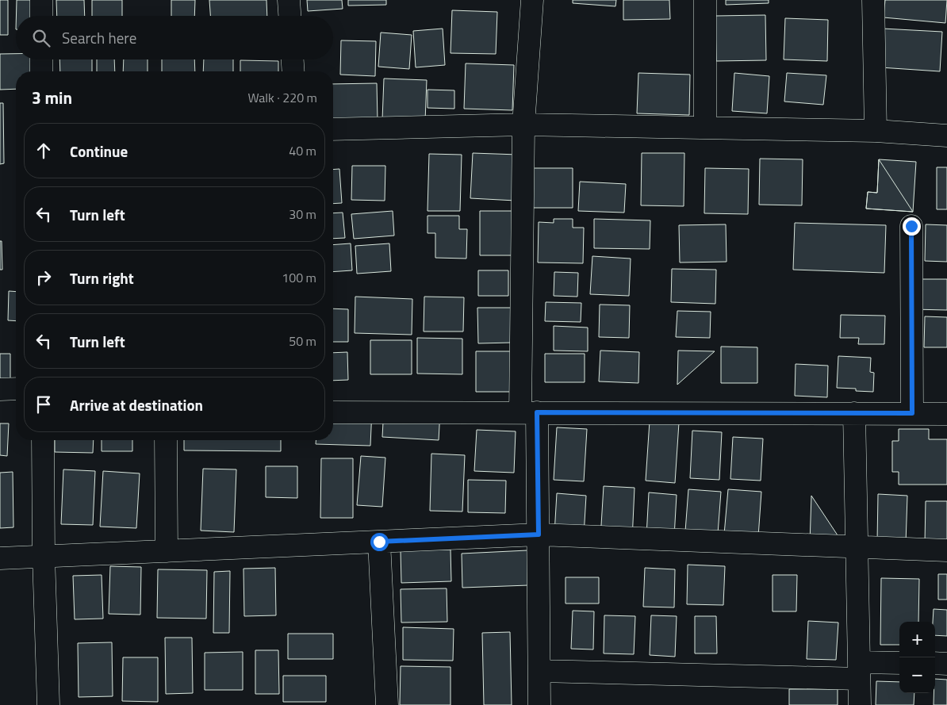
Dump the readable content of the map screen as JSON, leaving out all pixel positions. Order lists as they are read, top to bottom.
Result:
{
  "page": {
    "search": "Search here",
    "heading": ["3 min", "Walk · 220 m"],
    "list": [
      ["Continue", "40 m"],
      ["Turn left", "30 m"],
      ["Turn right", "100 m"],
      ["Turn left", "50 m"],
      "Arrive at destination"
    ],
    "map_buttons": ["+", "−"]
  }
}
